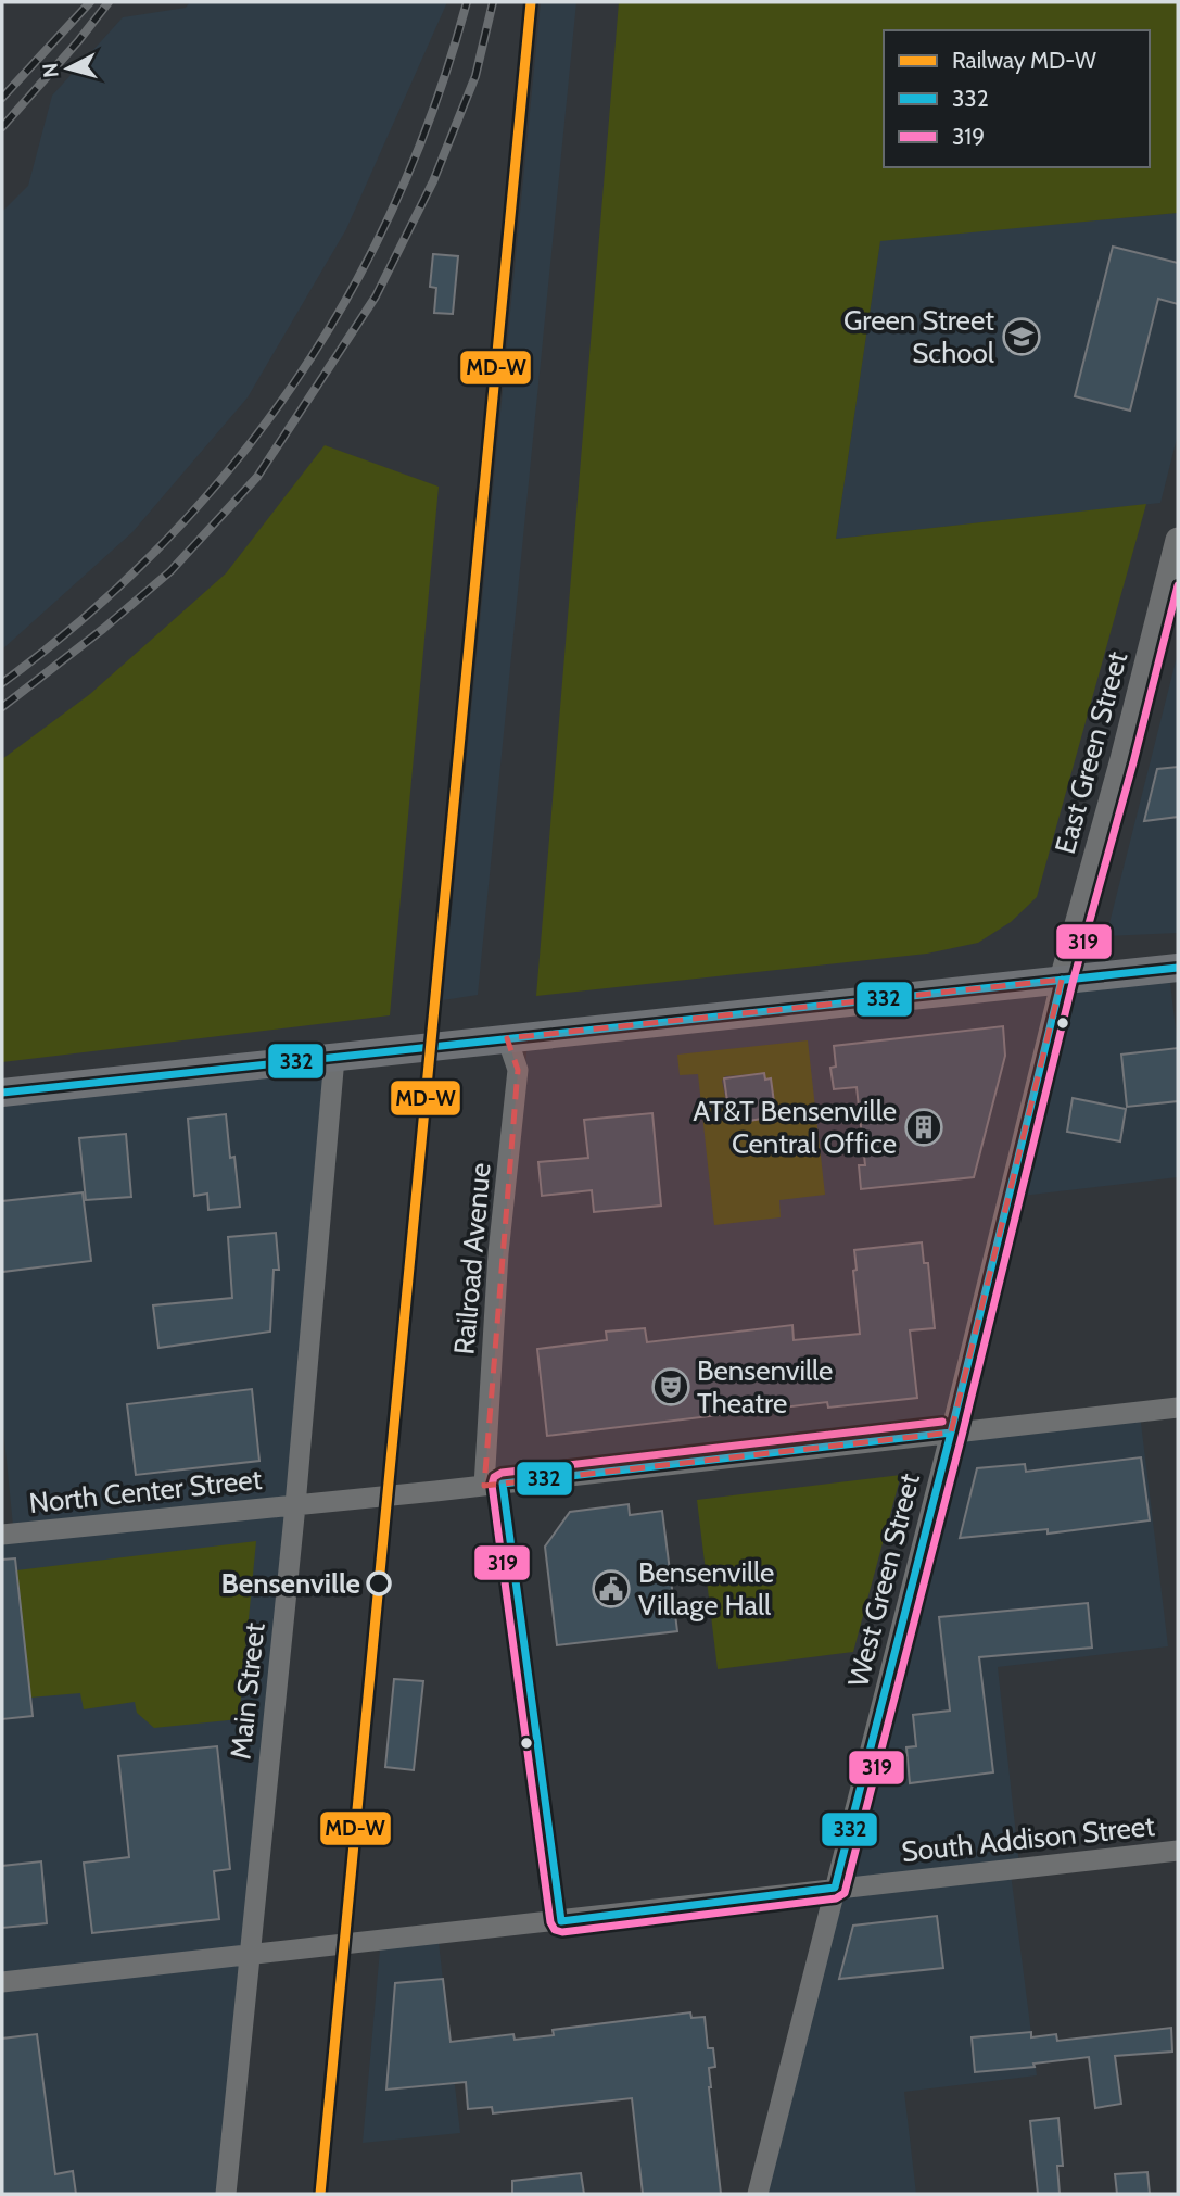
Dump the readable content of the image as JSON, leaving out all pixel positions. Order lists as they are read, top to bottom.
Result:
{
  "streets": {
    "street": [
      "East Green Street",
      "Railroad Avenue",
      "North Center Street",
      "West Green Street",
      "Main Street",
      "South Addison Street"
    ]
  },
  "crossings": [
    ["East Green Street", "West Green Street"],
    ["Railroad Avenue", "North Center Street"],
    ["North Center Street", "West Green Street"],
    ["North Center Street", "Main Street"],
    ["West Green Street", "South Addison Street"],
    ["Main Street", "South Addison Street"]
  ],
  "places": {
    "school or university": ["Green Street School"],
    "building": ["AT&T Bensenville Central Office"],
    "theatre": ["Bensenville Theatre"],
    "other": ["Bensenville"],
    "public building": ["Bensenville Village Hall"]
  },
  "lines": ["rail line MD-W", "transit line 319", "transit line 332"],
  "legend": ["Railway MD-W", "332", "319"],
  "north": "left"
}
